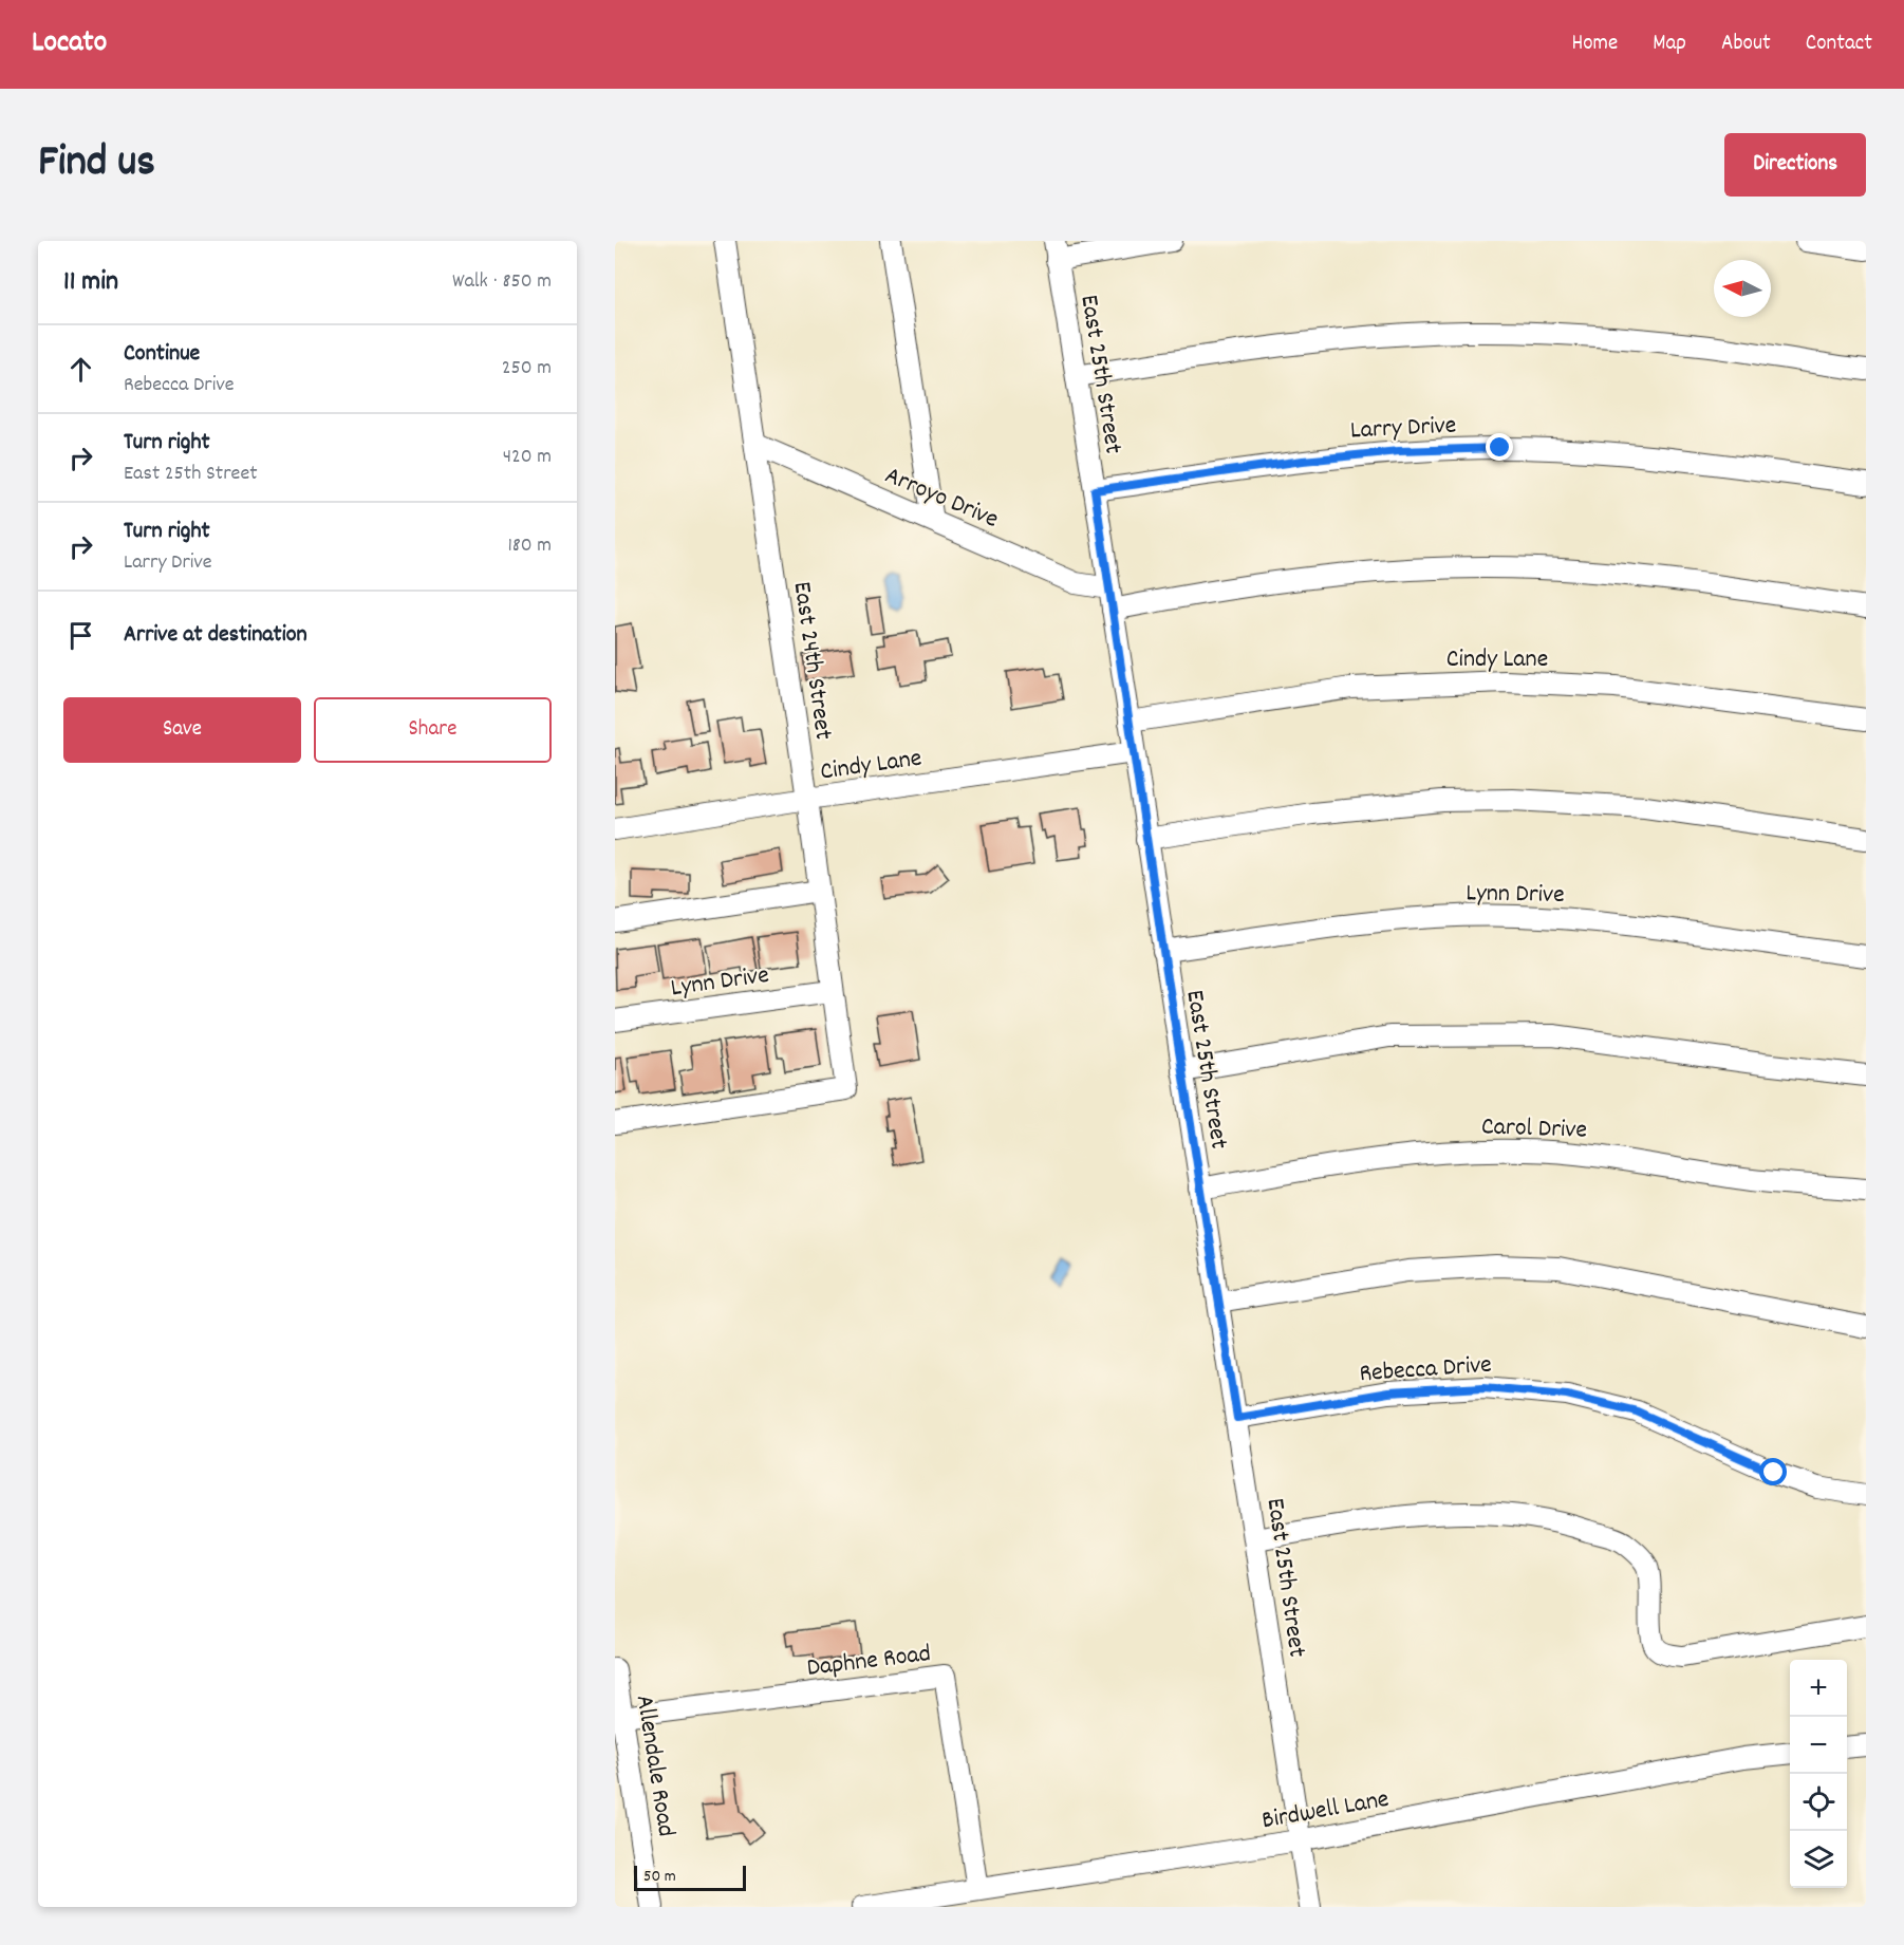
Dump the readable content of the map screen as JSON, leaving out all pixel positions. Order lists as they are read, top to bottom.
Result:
{
  "streets": {
    "street": [
      "East 25th Street",
      "Larry Drive",
      "Arroyo Drive",
      "Cindy Lane",
      "East 24th Street",
      "Lynn Drive",
      "Carol Drive",
      "Rebecca Drive",
      "Daphne Road",
      "Allendale Road",
      "Birdwell Lane"
    ]
  },
  "crossings": [
    ["East 25th Street", "Larry Drive"],
    ["East 25th Street", "Arroyo Drive"],
    ["East 25th Street", "Cindy Lane"],
    ["East 25th Street", "Lynn Drive"],
    ["East 25th Street", "Carol Drive"],
    ["East 25th Street", "Rebecca Drive"],
    ["East 25th Street", "Birdwell Lane"],
    ["Arroyo Drive", "East 24th Street"],
    ["Cindy Lane", "East 24th Street"],
    ["East 24th Street", "Lynn Drive"],
    ["Daphne Road", "Allendale Road"],
    ["Daphne Road", "Birdwell Lane"]
  ],
  "scale_bar": "50 m",
  "north": "left",
  "page": {
    "header": "Locato",
    "nav": [
      "Home",
      "Map",
      "About",
      "Contact"
    ],
    "title": "Find us",
    "buttons": [
      "Directions",
      ["Save", "Share"]
    ],
    "heading": ["11 min", "Walk · 850 m"],
    "list": [
      ["Continue", "Rebecca Drive", "250 m"],
      ["Turn right", "East 25th Street", "420 m"],
      ["Turn right", "Larry Drive", "180 m"],
      "Arrive at destination"
    ],
    "map_buttons": ["+", "−"],
    "scale": "50 m"
  }
}
